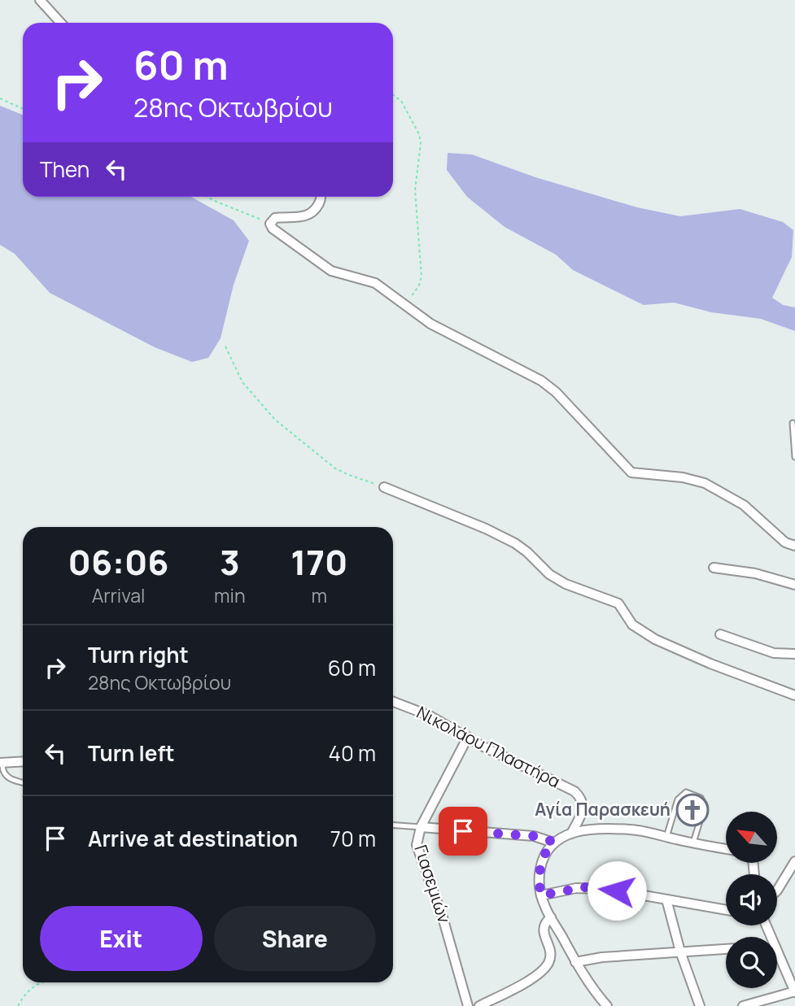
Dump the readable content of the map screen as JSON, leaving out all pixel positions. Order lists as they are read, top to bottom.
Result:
{
  "streets": {
    "street": ["Νικολάου Πλαστήρα", "Γιασεμιών"]
  },
  "crossings": [
    ["Νικολάου Πλαστήρα", "Γιασεμιών"]
  ],
  "places": {
    "church": ["Αγία Παρασκευή"]
  },
  "north": "top left",
  "page": {
    "turn": ["60 m", "28ης Οκτωβρίου"],
    "then": "Then",
    "eta": [
      "06:06",
      "Arrival",
      "3",
      "min",
      "170",
      "m"
    ],
    "list": [
      {
        "name": "Turn right",
        "note": "28ης Οκτωβρίου",
        "value": "60 m"
      },
      {
        "name": "Turn left",
        "value": "40 m"
      },
      {
        "name": "Arrive at destination",
        "value": "70 m"
      }
    ],
    "buttons": ["Exit", "Share"]
  }
}
